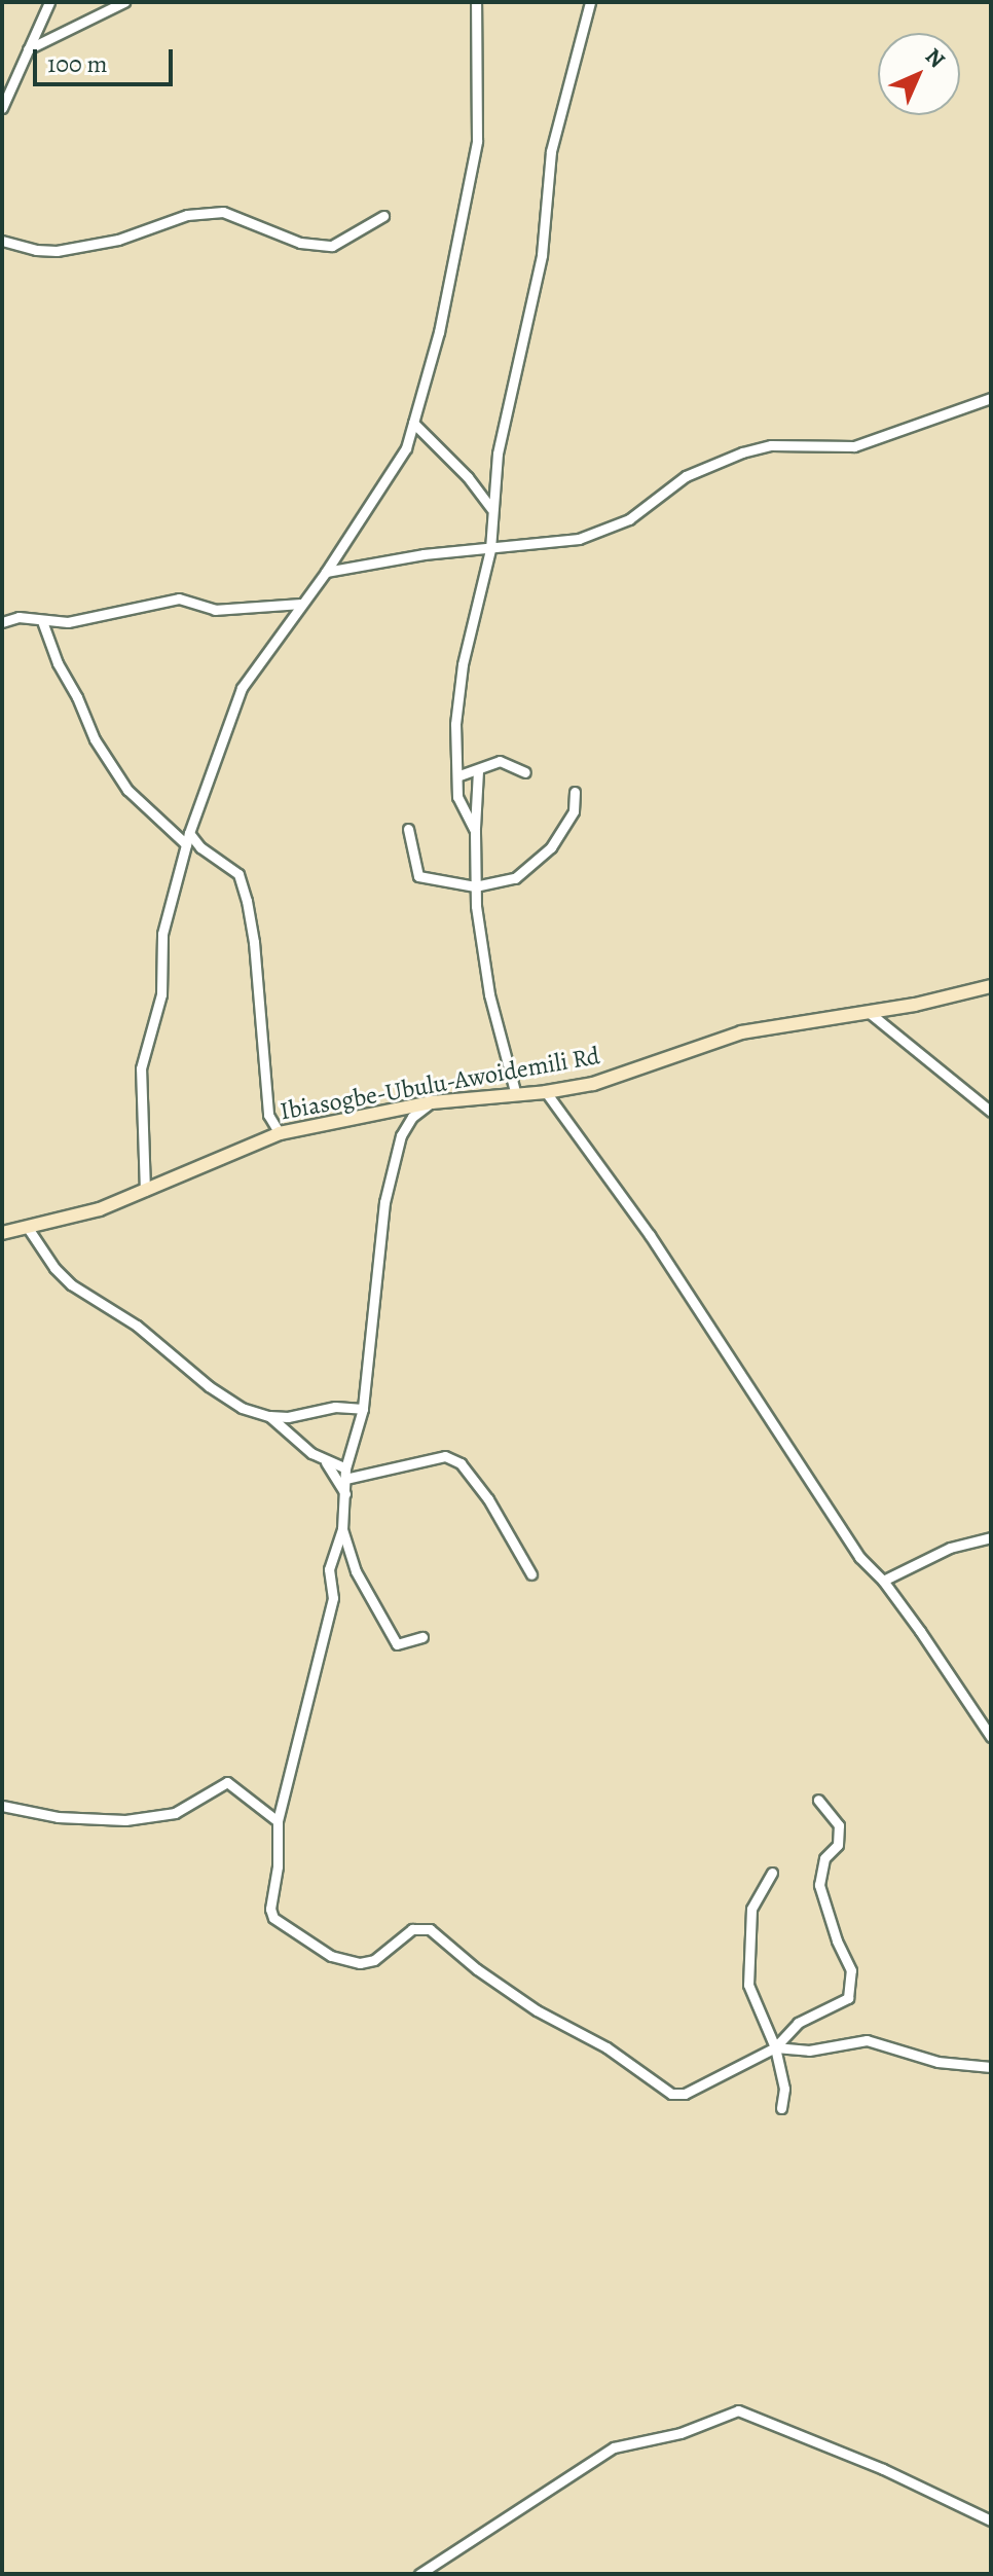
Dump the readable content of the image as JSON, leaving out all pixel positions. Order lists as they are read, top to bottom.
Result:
{
  "streets": {
    "street": ["Ibiasogbe-Ubulu-Awoidemili Rd"]
  },
  "scale_bar": "100 m",
  "north": "top right"
}
